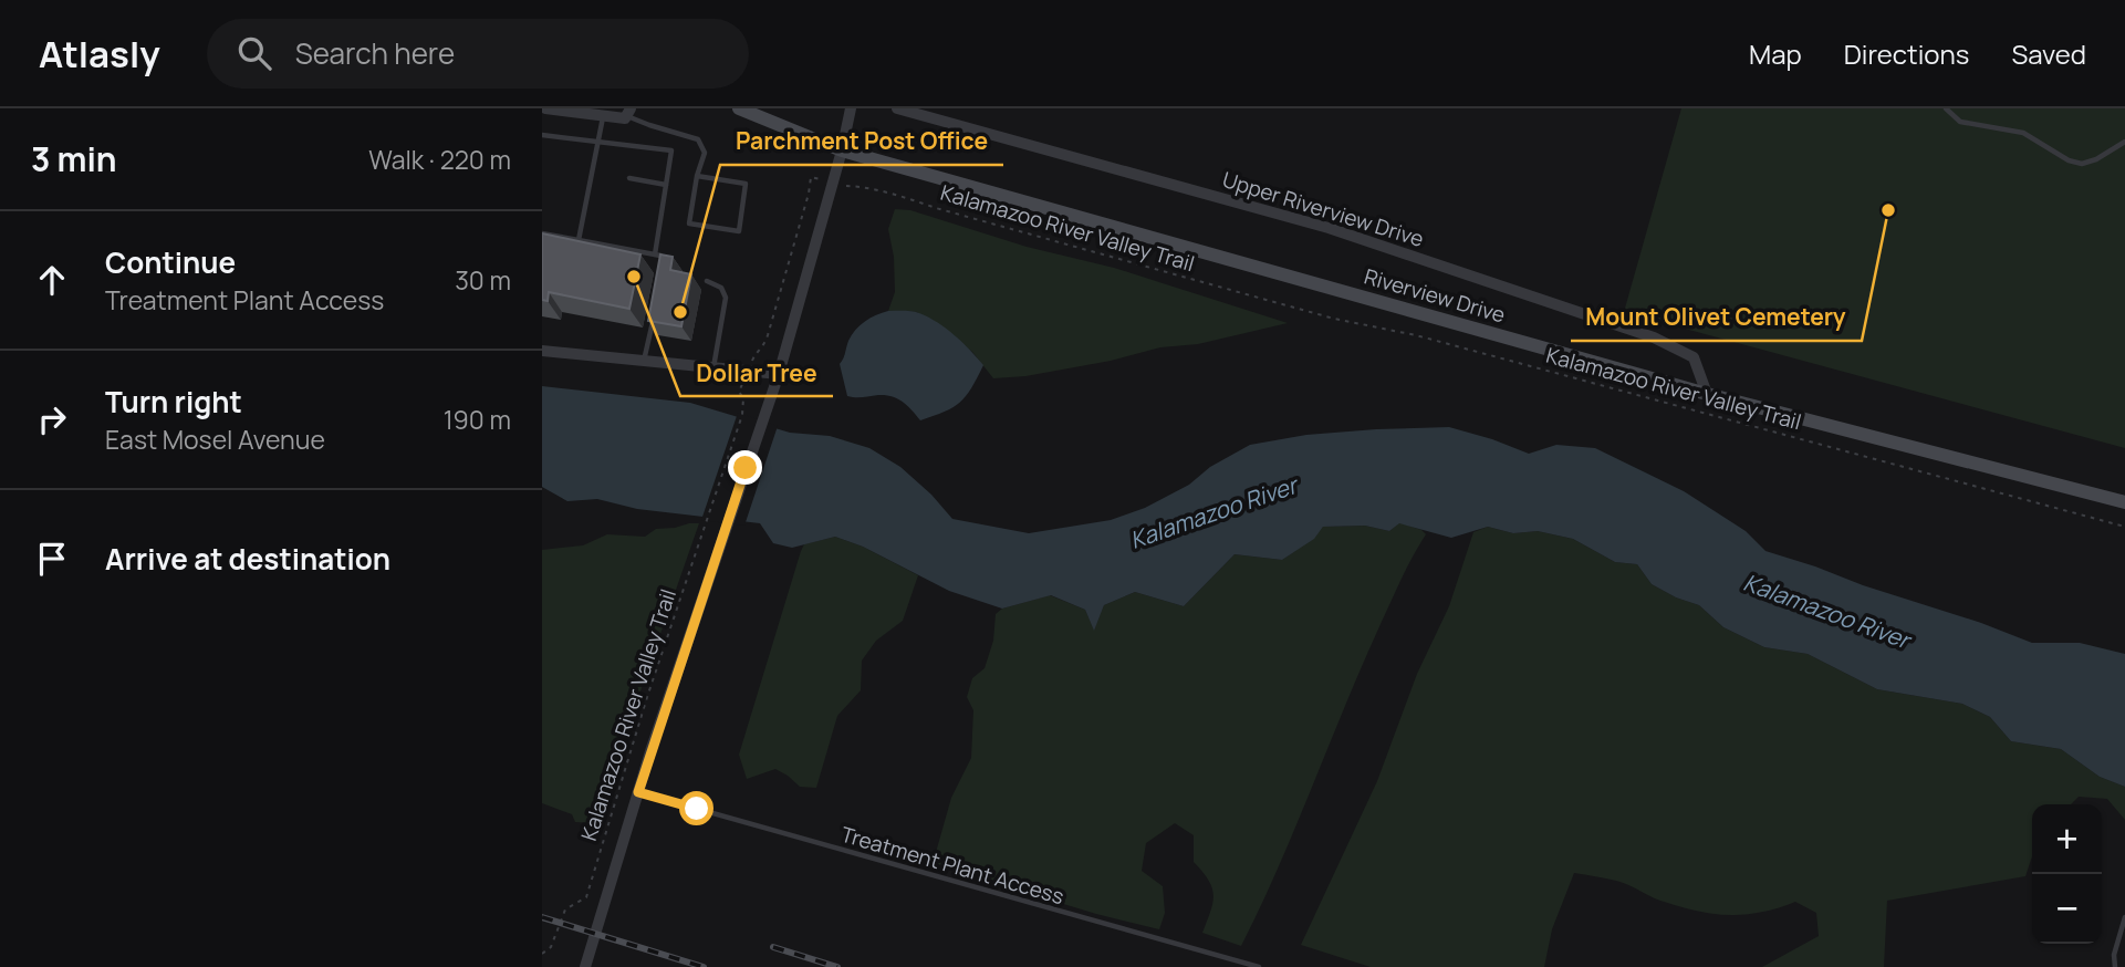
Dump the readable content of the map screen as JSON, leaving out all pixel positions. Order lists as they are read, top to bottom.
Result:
{
  "streets": {
    "street": ["Upper Riverview Drive", "Riverview Drive"],
    "lane": ["Treatment Plant Access"],
    "path": ["Kalamazoo River Valley Trail"]
  },
  "crossings": [
    ["Upper Riverview Drive", "Riverview Drive"]
  ],
  "water": ["Kalamazoo River"],
  "places": ["Mount Olivet Cemetery", "Dollar Tree", "Parchment Post Office"],
  "page": {
    "header": "Atlasly",
    "search": "Search here",
    "nav": ["Map", "Directions", "Saved"],
    "heading": ["3 min", "Walk · 220 m"],
    "list": [
      ["Continue", "Treatment Plant Access", "30 m"],
      ["Turn right", "East Mosel Avenue", "190 m"],
      "Arrive at destination"
    ],
    "map_buttons": ["+", "−"]
  }
}
